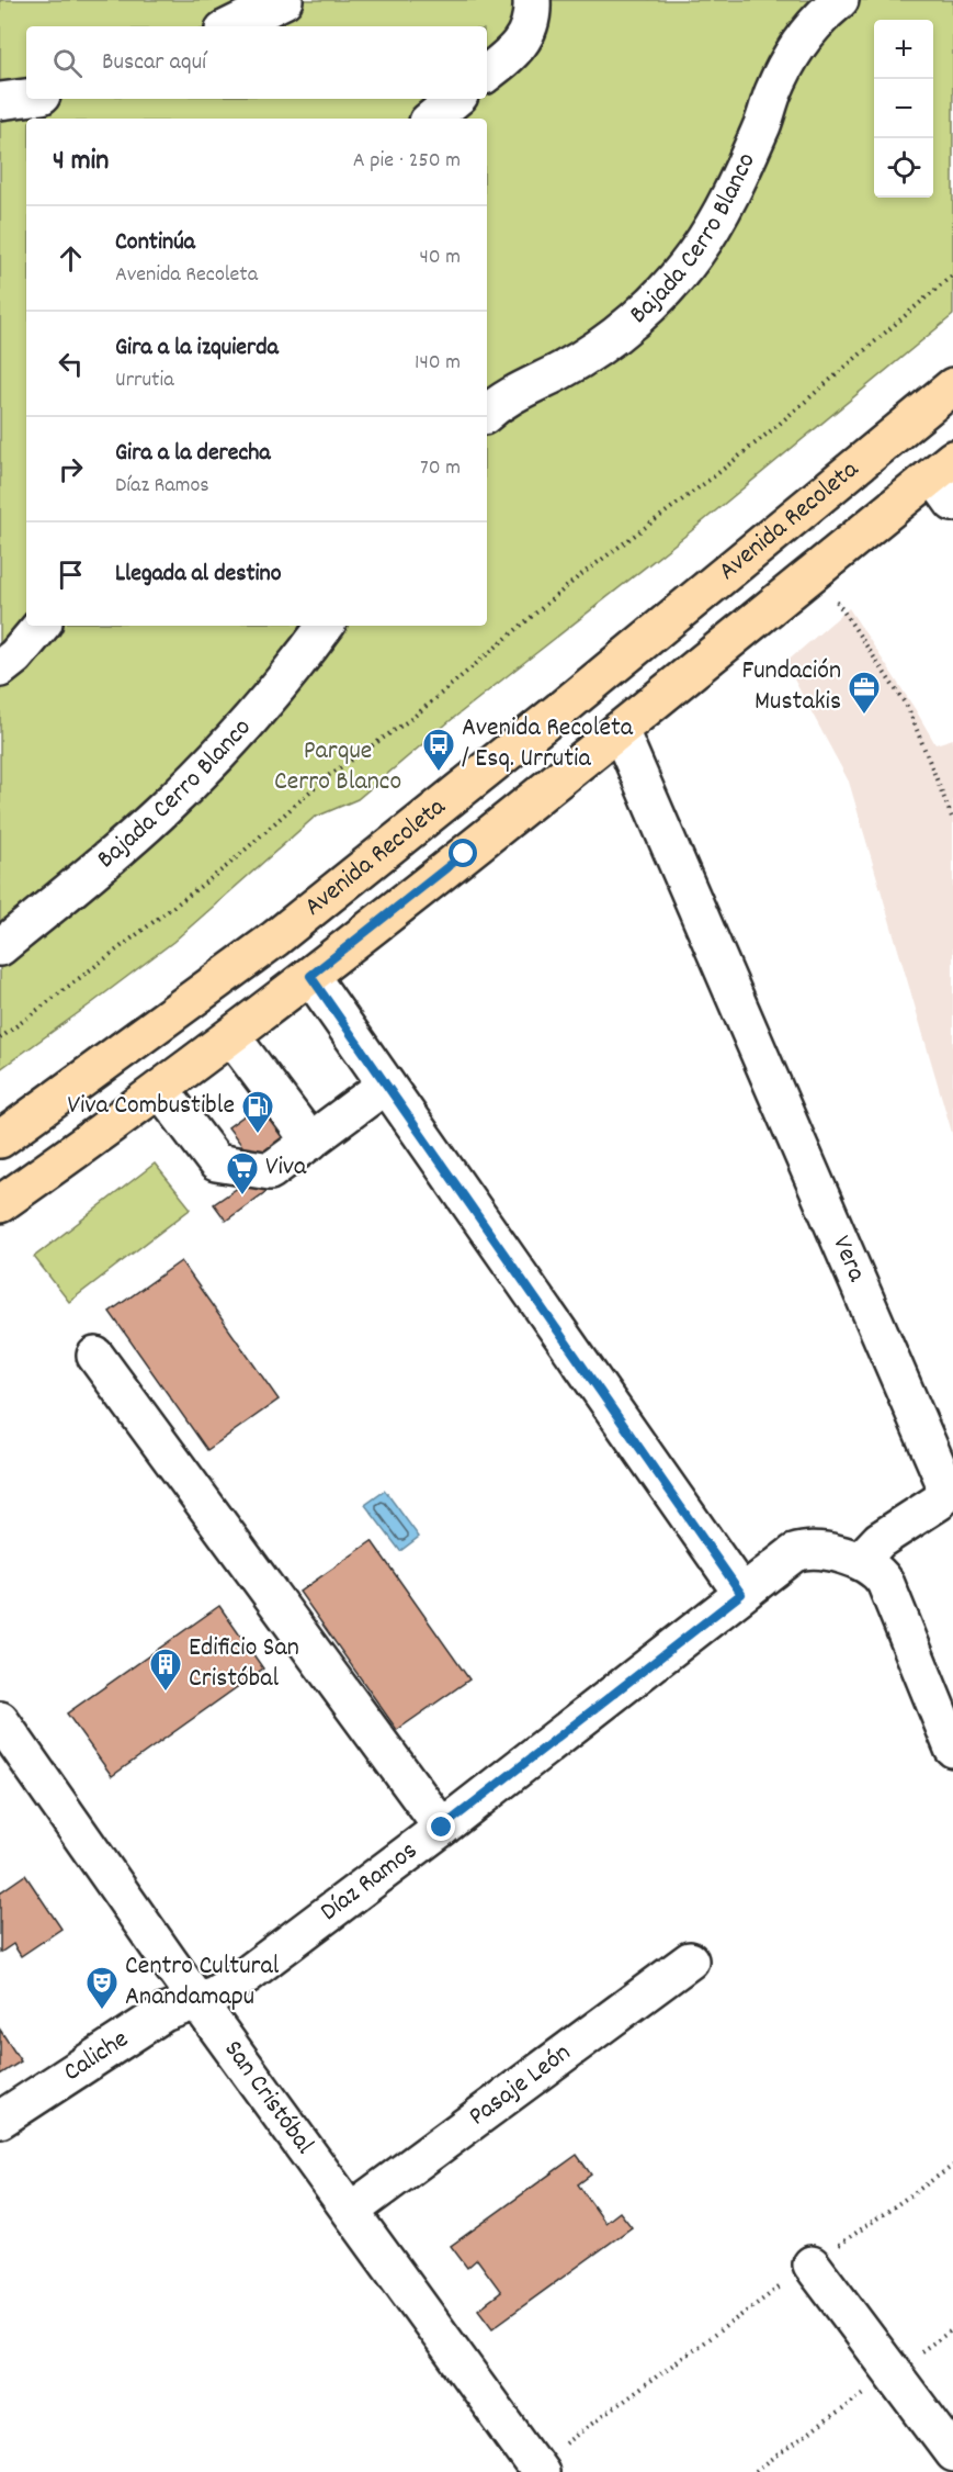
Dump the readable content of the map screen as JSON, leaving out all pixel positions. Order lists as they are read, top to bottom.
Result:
{
  "streets": {
    "main road": ["Avenida Recoleta"],
    "street": [
      "Bajada Cerro Blanco",
      "Vera",
      "Díaz Ramos",
      "Caliche",
      "Pasaje León",
      "San Cristóbal"
    ]
  },
  "crossings": [
    ["Avenida Recoleta", "Vera"],
    ["Vera", "Díaz Ramos"],
    ["Díaz Ramos", "Caliche"],
    ["Díaz Ramos", "San Cristóbal"],
    ["Caliche", "San Cristóbal"],
    ["Pasaje León", "San Cristóbal"]
  ],
  "parks": ["Parque Cerro Blanco"],
  "places": {
    "office": ["Fundación Mustakis"],
    "bus stop": ["Avenida Recoleta / Esq. Urrutia"],
    "fuel station": ["Viva Combustible"],
    "supermarket": ["Viva"],
    "building": ["Edificio San Cristóbal"],
    "theatre": ["Centro Cultural Anandamapu"]
  },
  "page": {
    "map_buttons": ["+", "−"],
    "search": "Buscar aquí",
    "heading": ["4 min", "A pie · 250 m"],
    "list": [
      ["Continúa", "Avenida Recoleta", "40 m"],
      ["Gira a la izquierda", "Urrutia", "140 m"],
      ["Gira a la derecha", "Díaz Ramos", "70 m"],
      "Llegada al destino"
    ]
  }
}
